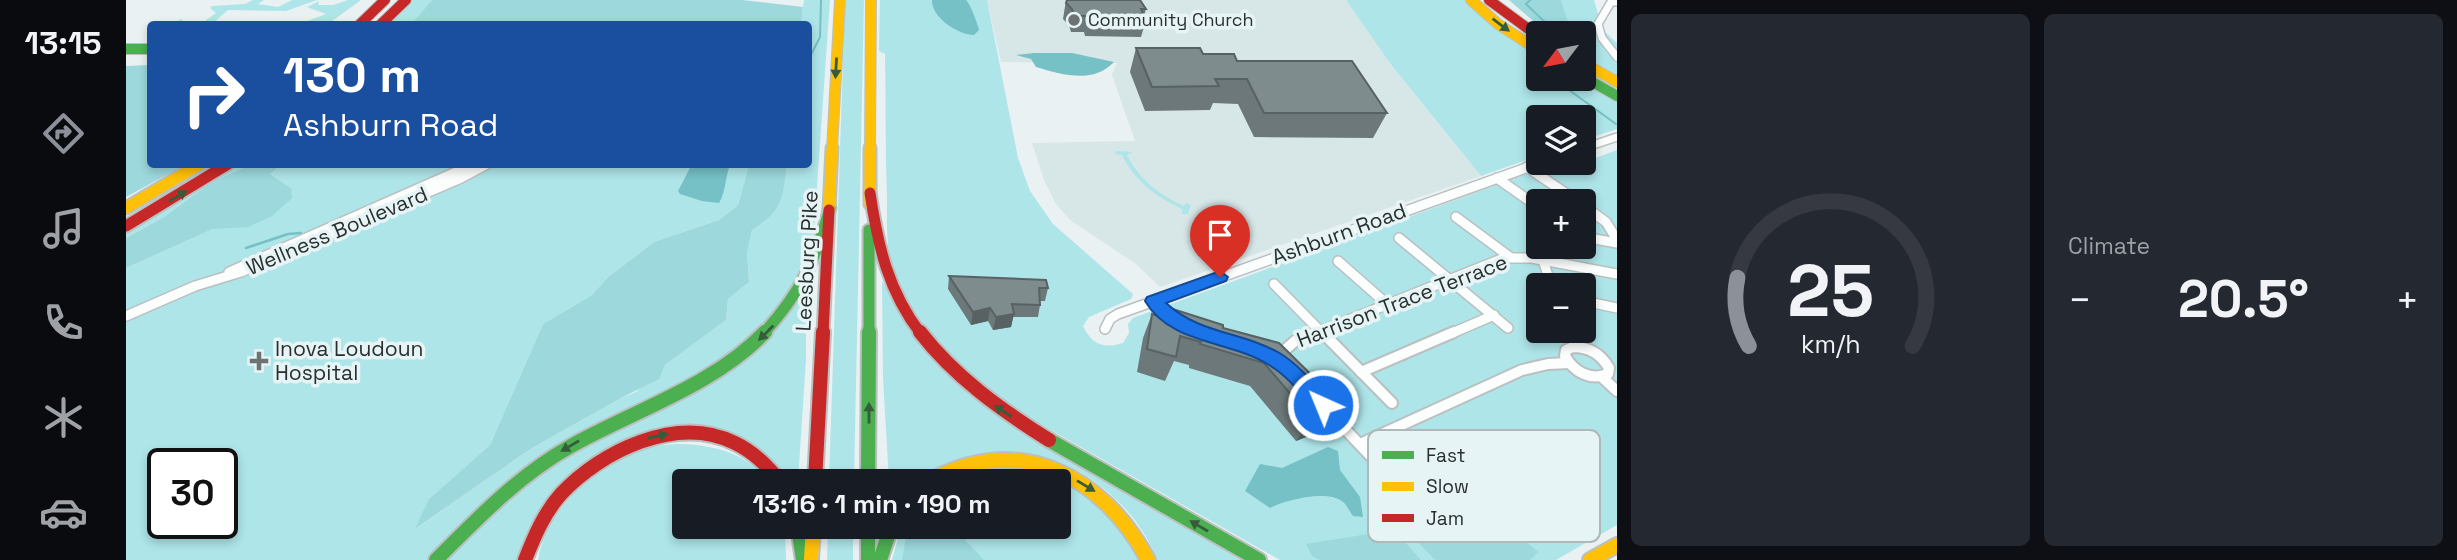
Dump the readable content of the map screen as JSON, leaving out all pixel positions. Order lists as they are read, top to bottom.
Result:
{
  "streets": {
    "main road": ["Leesburg Pike"],
    "street": ["Wellness Boulevard", "Ashburn Road", "Harrison Trace Terrace"]
  },
  "places": {
    "other": ["Community Church"],
    "health": ["Inova Loudoun Hospital"]
  },
  "legend": ["Fast", "Slow", "Jam"],
  "north": "bottom left",
  "page": {
    "tabs": "13:15",
    "tile": "Climate",
    "map_buttons": ["+", "−"],
    "turn": ["130 m", "Ashburn Road"],
    "heat": ["−", "20.5°", "+"],
    "limit": "30",
    "trip": "13:16 · 1 min · 190 m",
    "gauge": ["25", "km/h"]
  }
}
